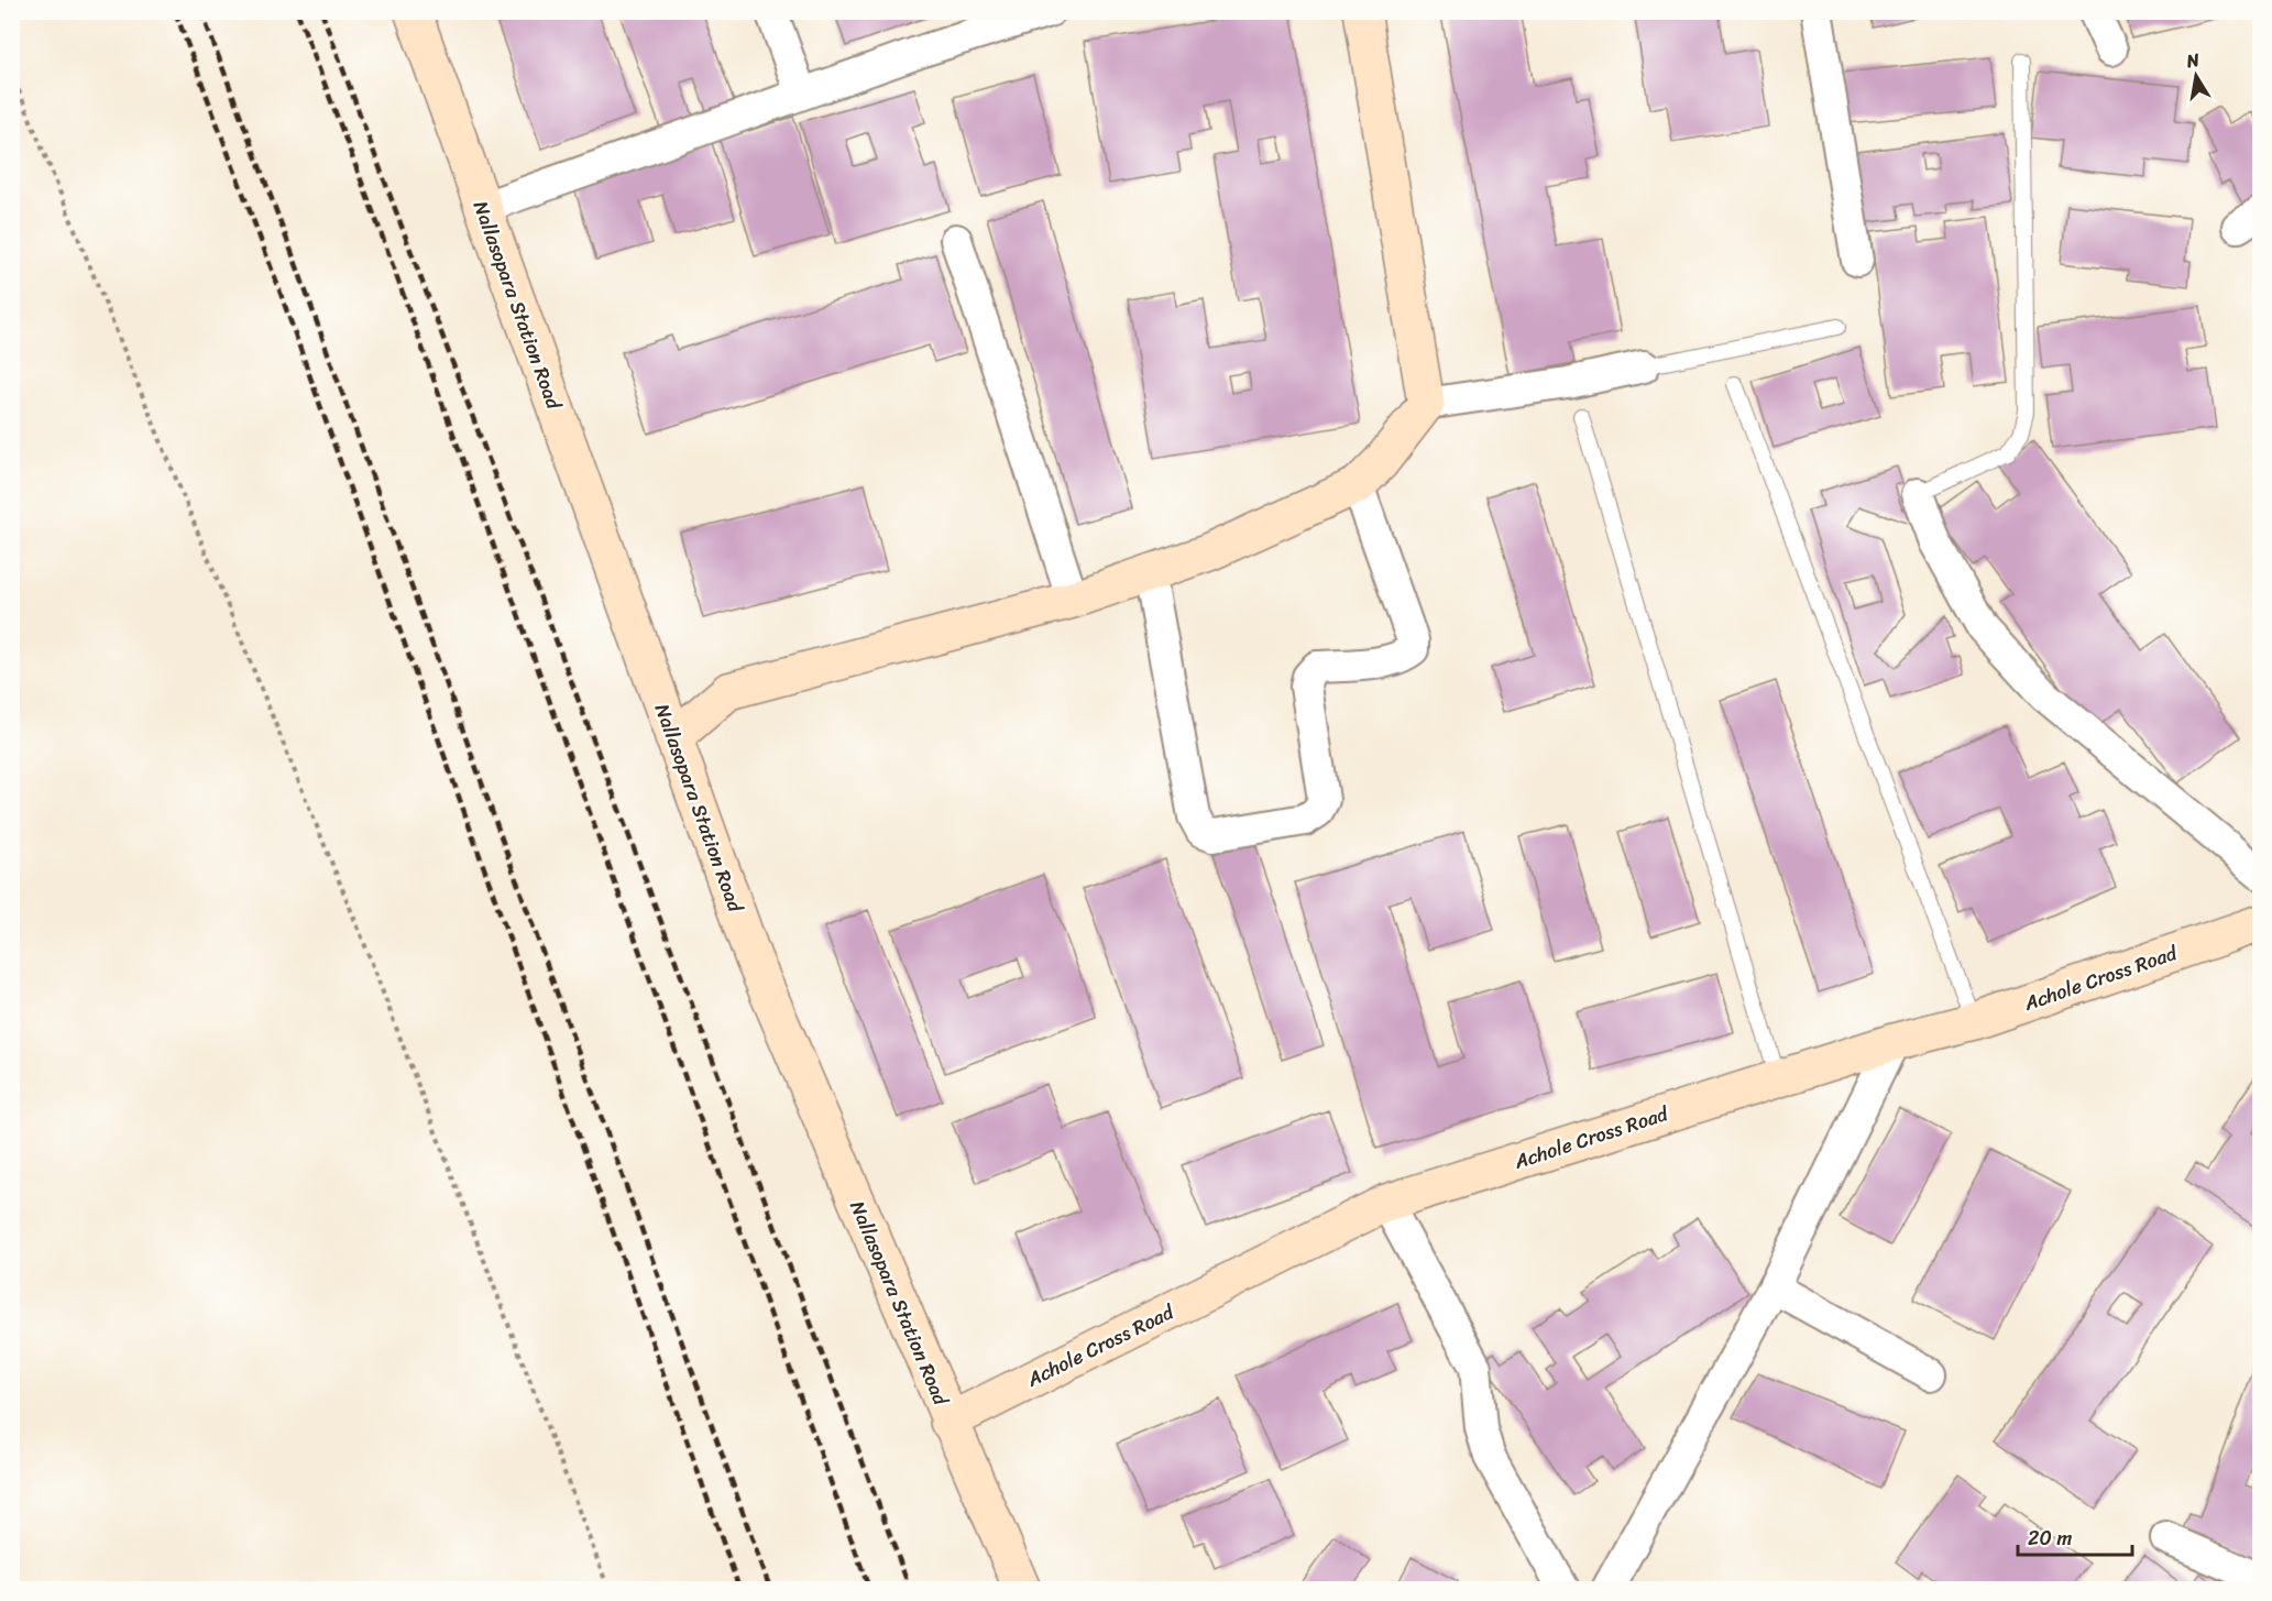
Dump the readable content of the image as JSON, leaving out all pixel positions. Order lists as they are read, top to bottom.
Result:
{
  "streets": {
    "street": ["Nallasopara Station Road", "Achole Cross Road"]
  },
  "crossings": [
    ["Nallasopara Station Road", "Achole Cross Road"]
  ],
  "scale_bar": "20 m",
  "north": "top"
}
